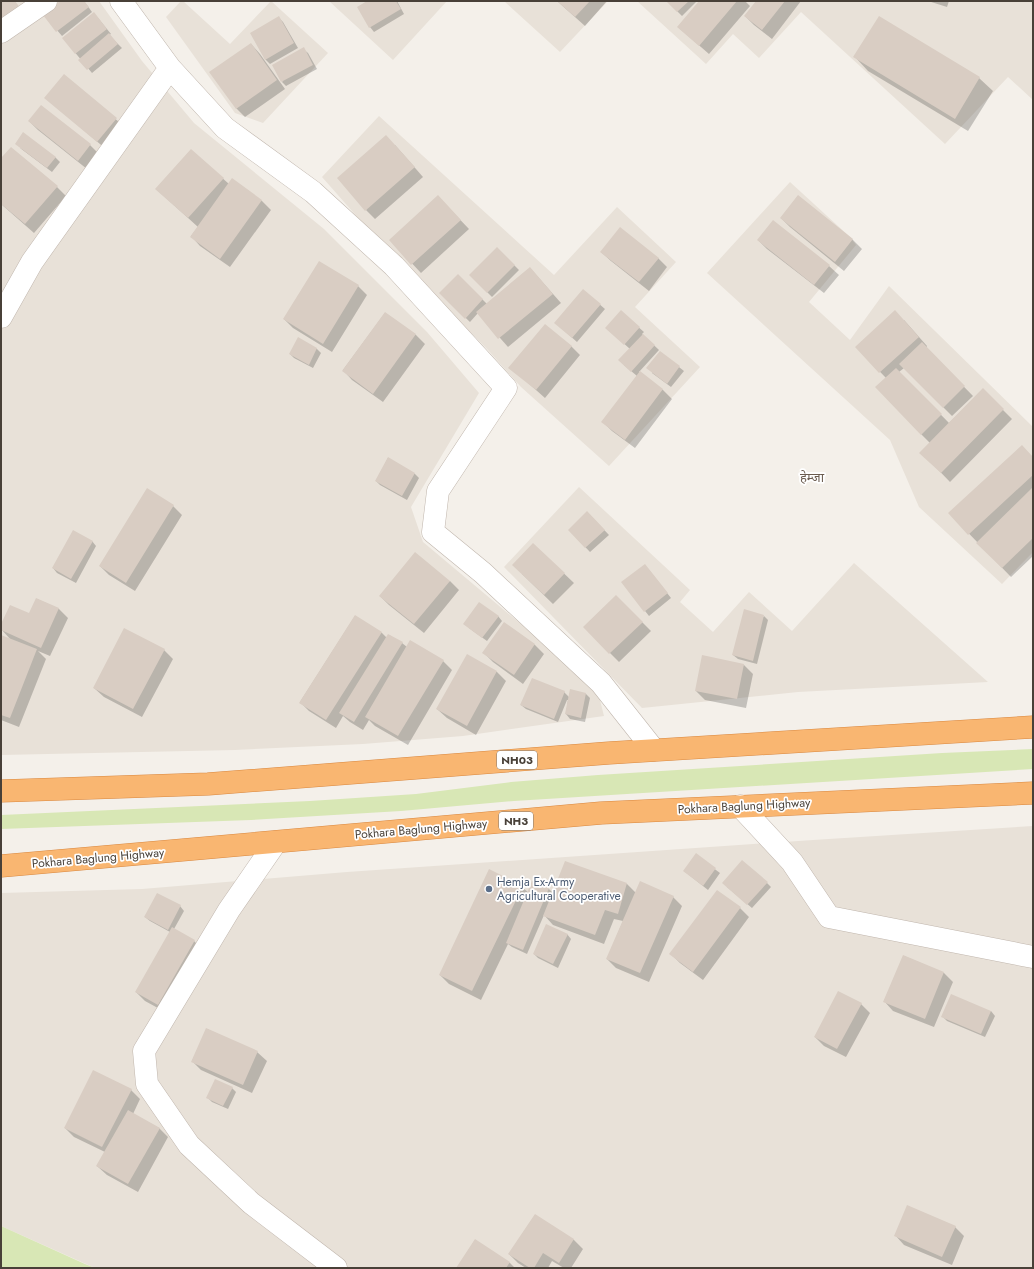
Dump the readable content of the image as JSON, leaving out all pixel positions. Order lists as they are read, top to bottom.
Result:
{
  "streets": {
    "highway": ["NH03", "Pokhara Baglung Highway", "NH3"]
  },
  "districts": ["हेम्जा"],
  "places": ["Hemja Ex-Army Agricultural Cooperative"]
}
